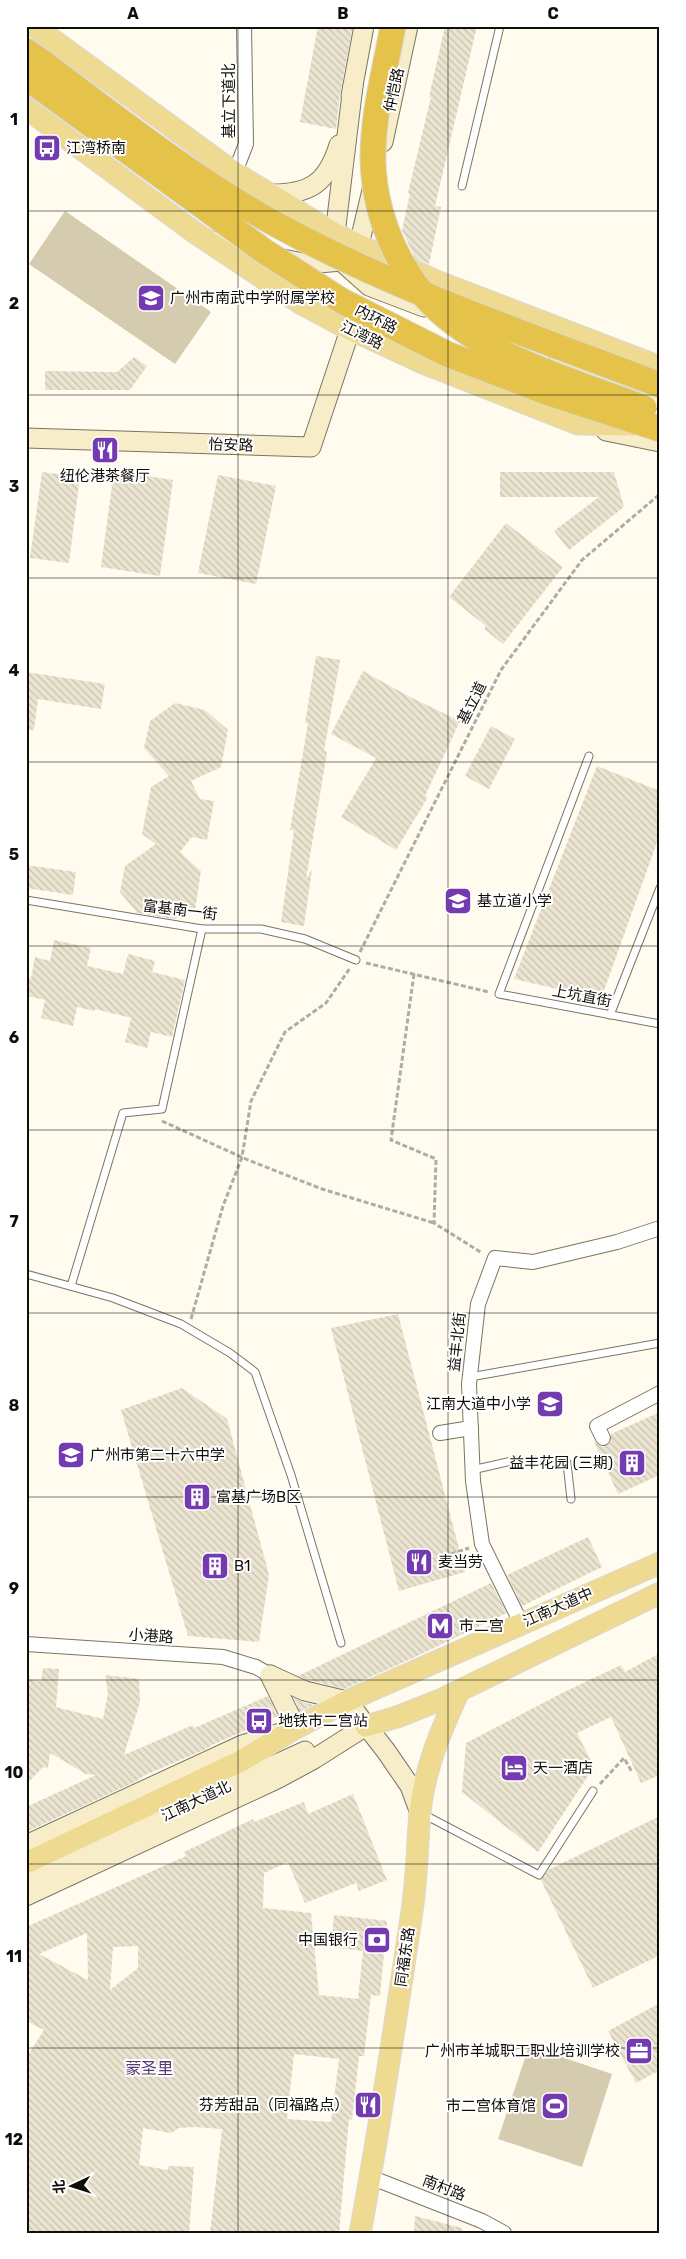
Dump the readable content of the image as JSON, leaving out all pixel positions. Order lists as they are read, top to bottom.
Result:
{
  "streets": {
    "highway": ["内环路"],
    "main road": [
      "仲恺路",
      "江湾路",
      "怡安路",
      "江南大道中",
      "江南大道北",
      "同福东路"
    ],
    "street": [
      "基立下道北",
      "益丰北街",
      "小港路",
      "南村路"
    ],
    "lane": ["富基南一街", "上坑直街"],
    "path": ["基立道"]
  },
  "crossings": [
    ["江湾路", "怡安路"],
    ["基立道", "富基南一街"],
    ["益丰北街", "江南大道中"],
    ["江南大道中", "江南大道北"],
    ["江南大道中", "同福东路"],
    ["江南大道北", "同福东路"],
    ["同福东路", "南村路"]
  ],
  "districts": ["蒙圣里"],
  "places": {
    "bus stop": ["江湾桥南", "地铁市二宫站"],
    "school or university": [
      "广州市南武中学附属学校",
      "基立道小学",
      "江南大道中小学",
      "广州市第二十六中学"
    ],
    "restaurant": ["纽伦港茶餐厅", "麦当劳", "芬芳甜品（同福路点）"],
    "building": ["益丰花园 (三期)", "富基广场B区", "B1"],
    "metro station": ["市二宫"],
    "hotel": ["天一酒店"],
    "bank": ["中国银行"],
    "office": ["广州市羊城职工职业培训学校"],
    "sports": ["市二宫体育馆"]
  },
  "north": "left",
  "grid": {
    "columns": ["A", "B", "C"],
    "rows": [
      "1",
      "2",
      "3",
      "4",
      "5",
      "6",
      "7",
      "8",
      "9",
      "10",
      "11",
      "12"
    ]
  }
}
